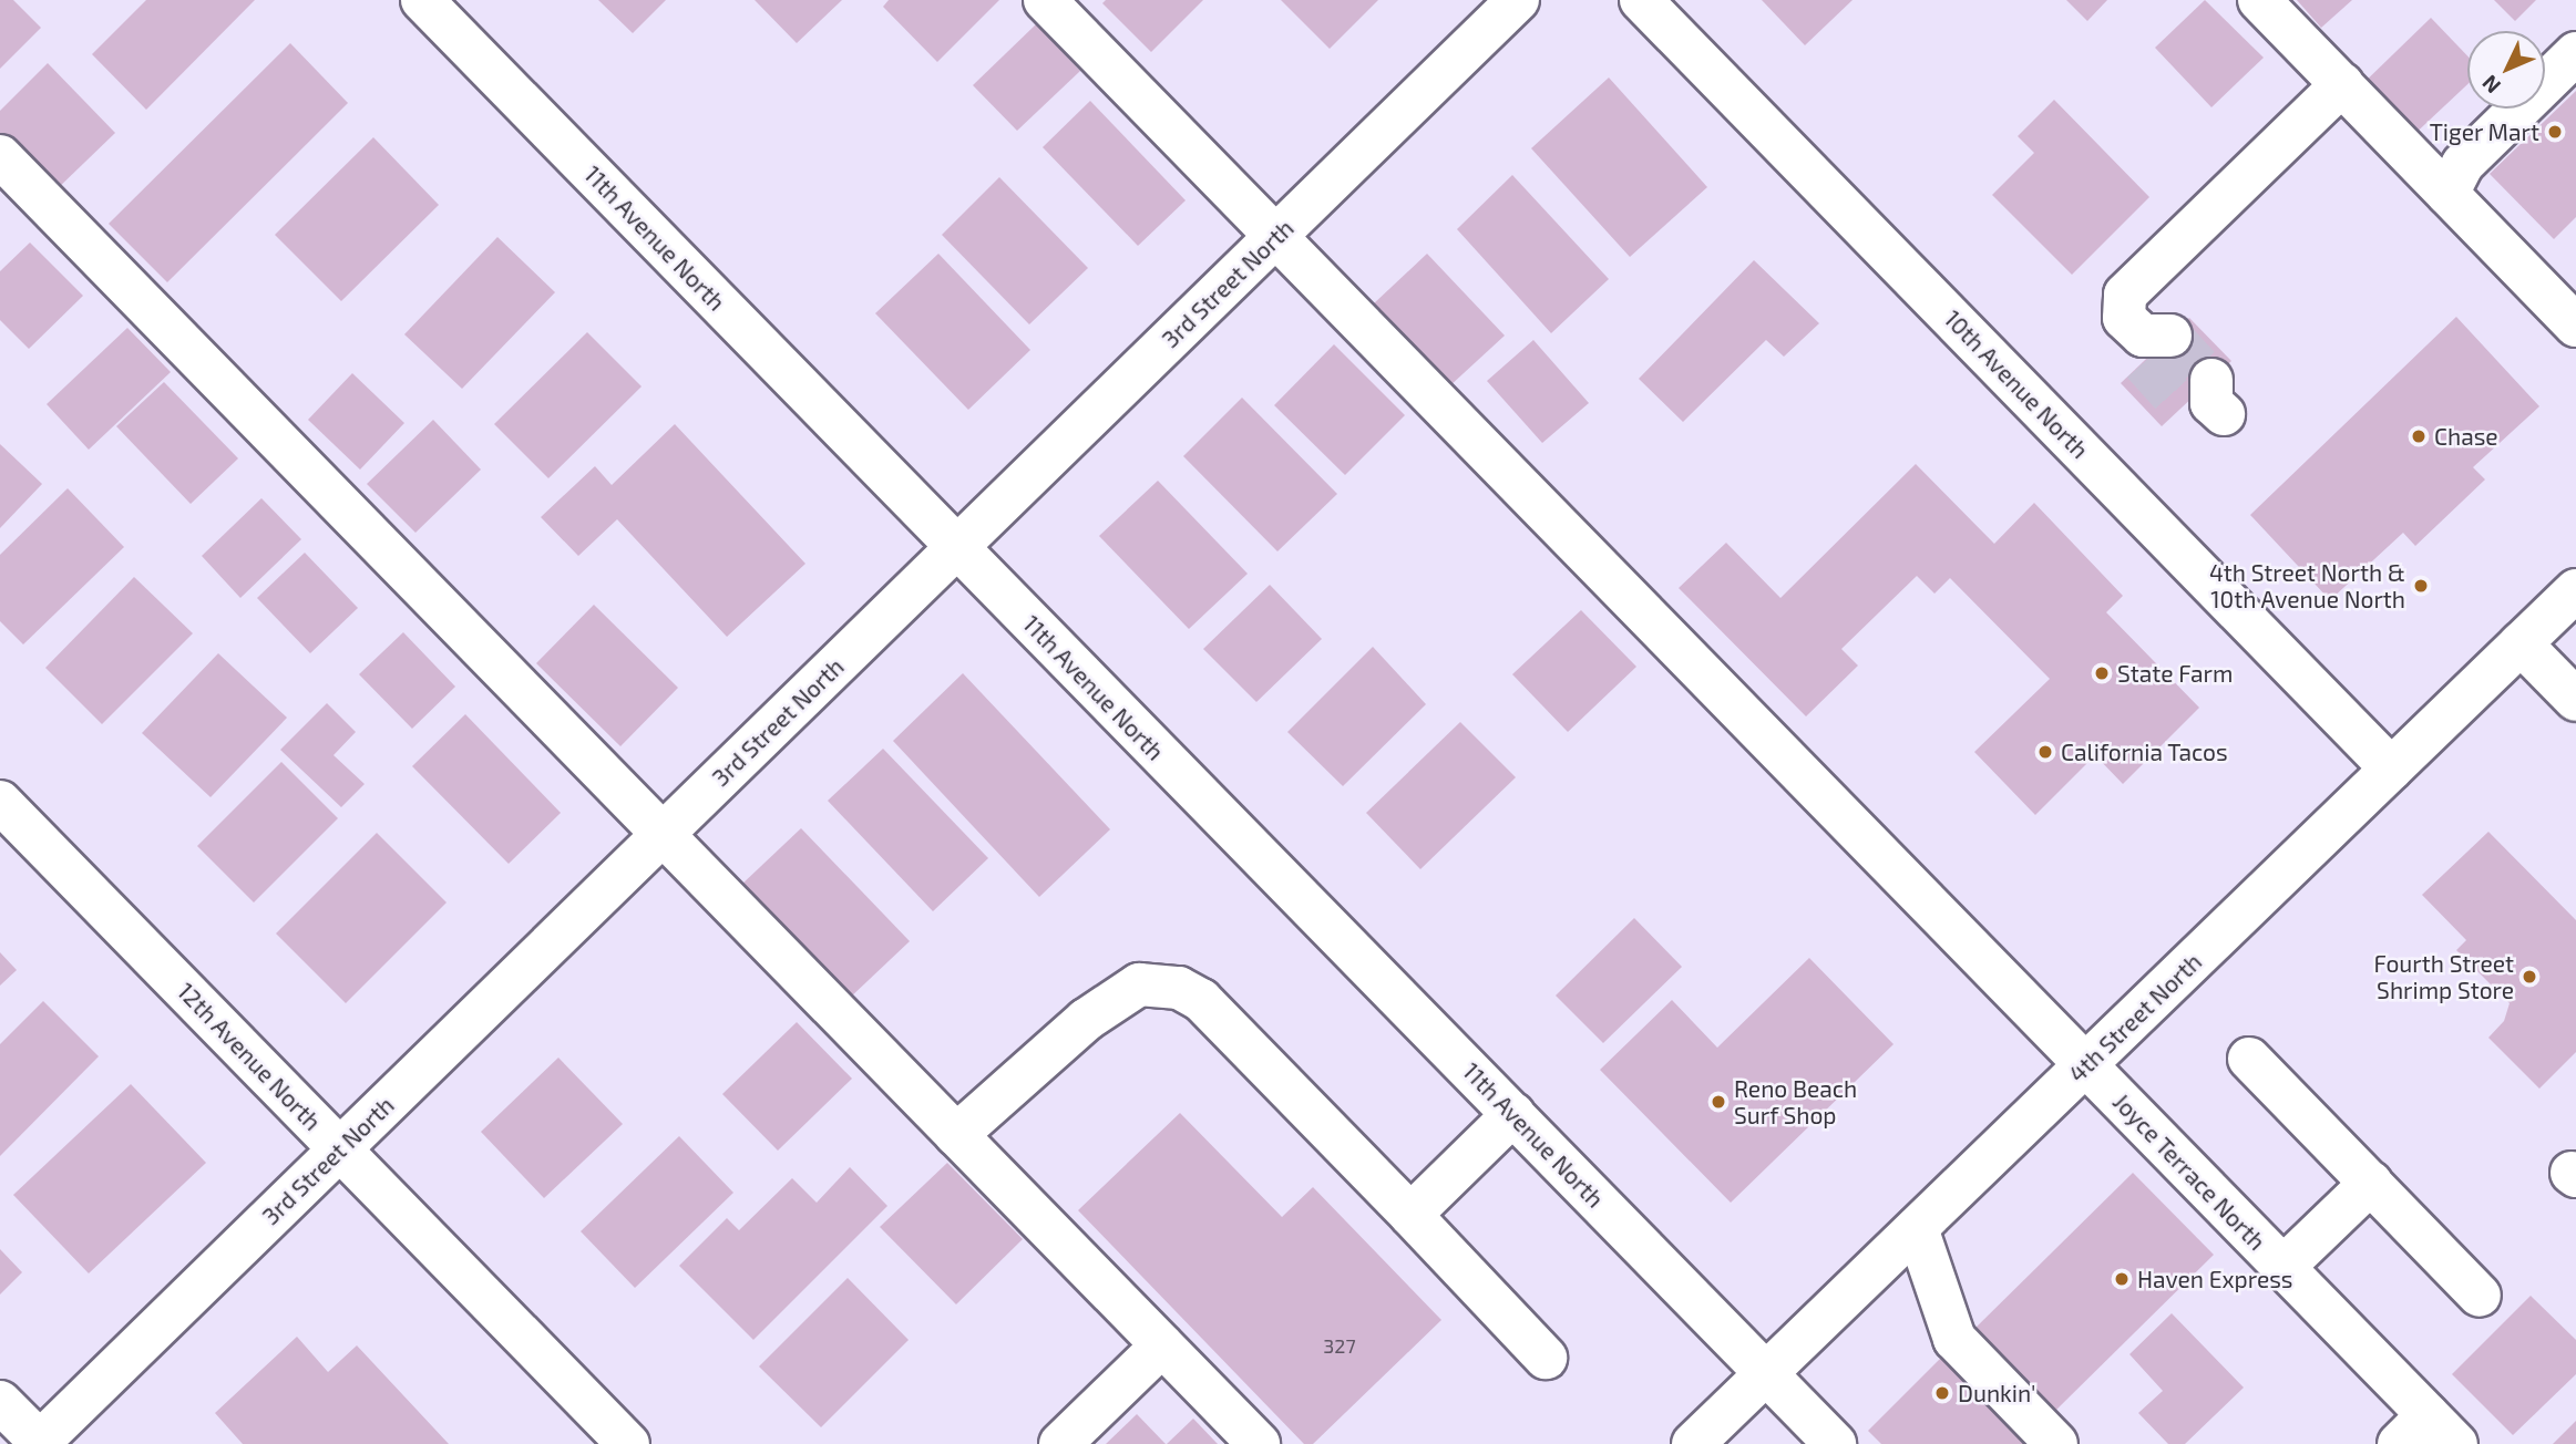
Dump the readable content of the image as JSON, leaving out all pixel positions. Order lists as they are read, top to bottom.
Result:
{
  "streets": {
    "street": [
      "11th Avenue North",
      "3rd Street North",
      "10th Avenue North",
      "4th Street North",
      "12th Avenue North",
      "Joyce Terrace North"
    ]
  },
  "crossings": [
    ["11th Avenue North", "3rd Street North"],
    ["11th Avenue North", "4th Street North"],
    ["3rd Street North", "12th Avenue North"],
    ["3rd Street North", "Joyce Terrace North"],
    ["10th Avenue North", "4th Street North"],
    ["4th Street North", "Joyce Terrace North"]
  ],
  "places": [
    "Tiger Mart",
    "Chase",
    "4th Street North & 10th Avenue North",
    "State Farm",
    "California Tacos",
    "Fourth Street Shrimp Store",
    "Reno Beach Surf Shop",
    "Haven Express",
    "Dunkin'"
  ],
  "house_numbers": ["327"],
  "north": "bottom left"
}
